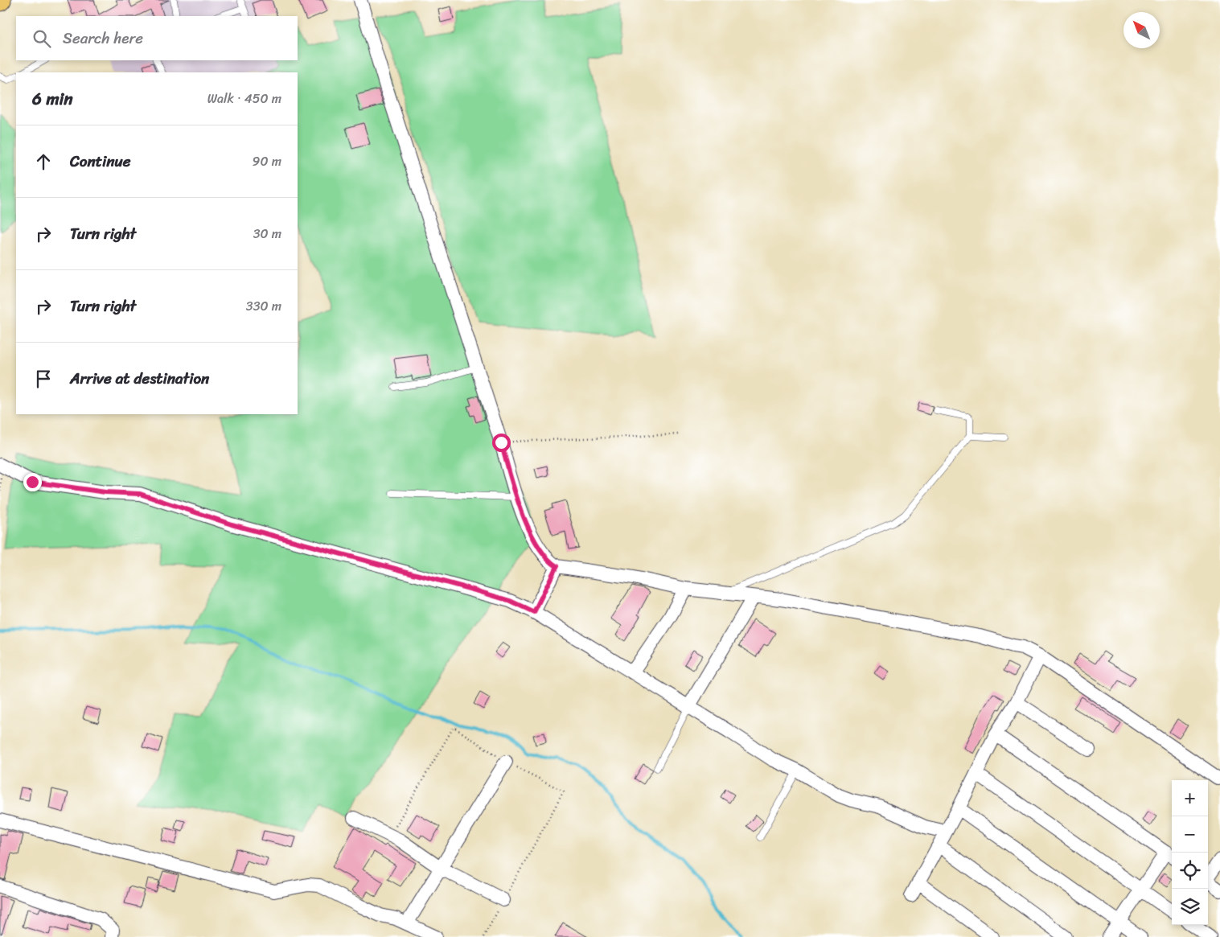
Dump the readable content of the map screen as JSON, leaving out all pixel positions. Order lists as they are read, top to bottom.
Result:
{
  "north": "top left",
  "page": {
    "search": "Search here",
    "heading": ["6 min", "Walk · 450 m"],
    "list": [
      ["Continue", "90 m"],
      ["Turn right", "30 m"],
      ["Turn right", "330 m"],
      "Arrive at destination"
    ],
    "map_buttons": ["+", "−"]
  }
}
